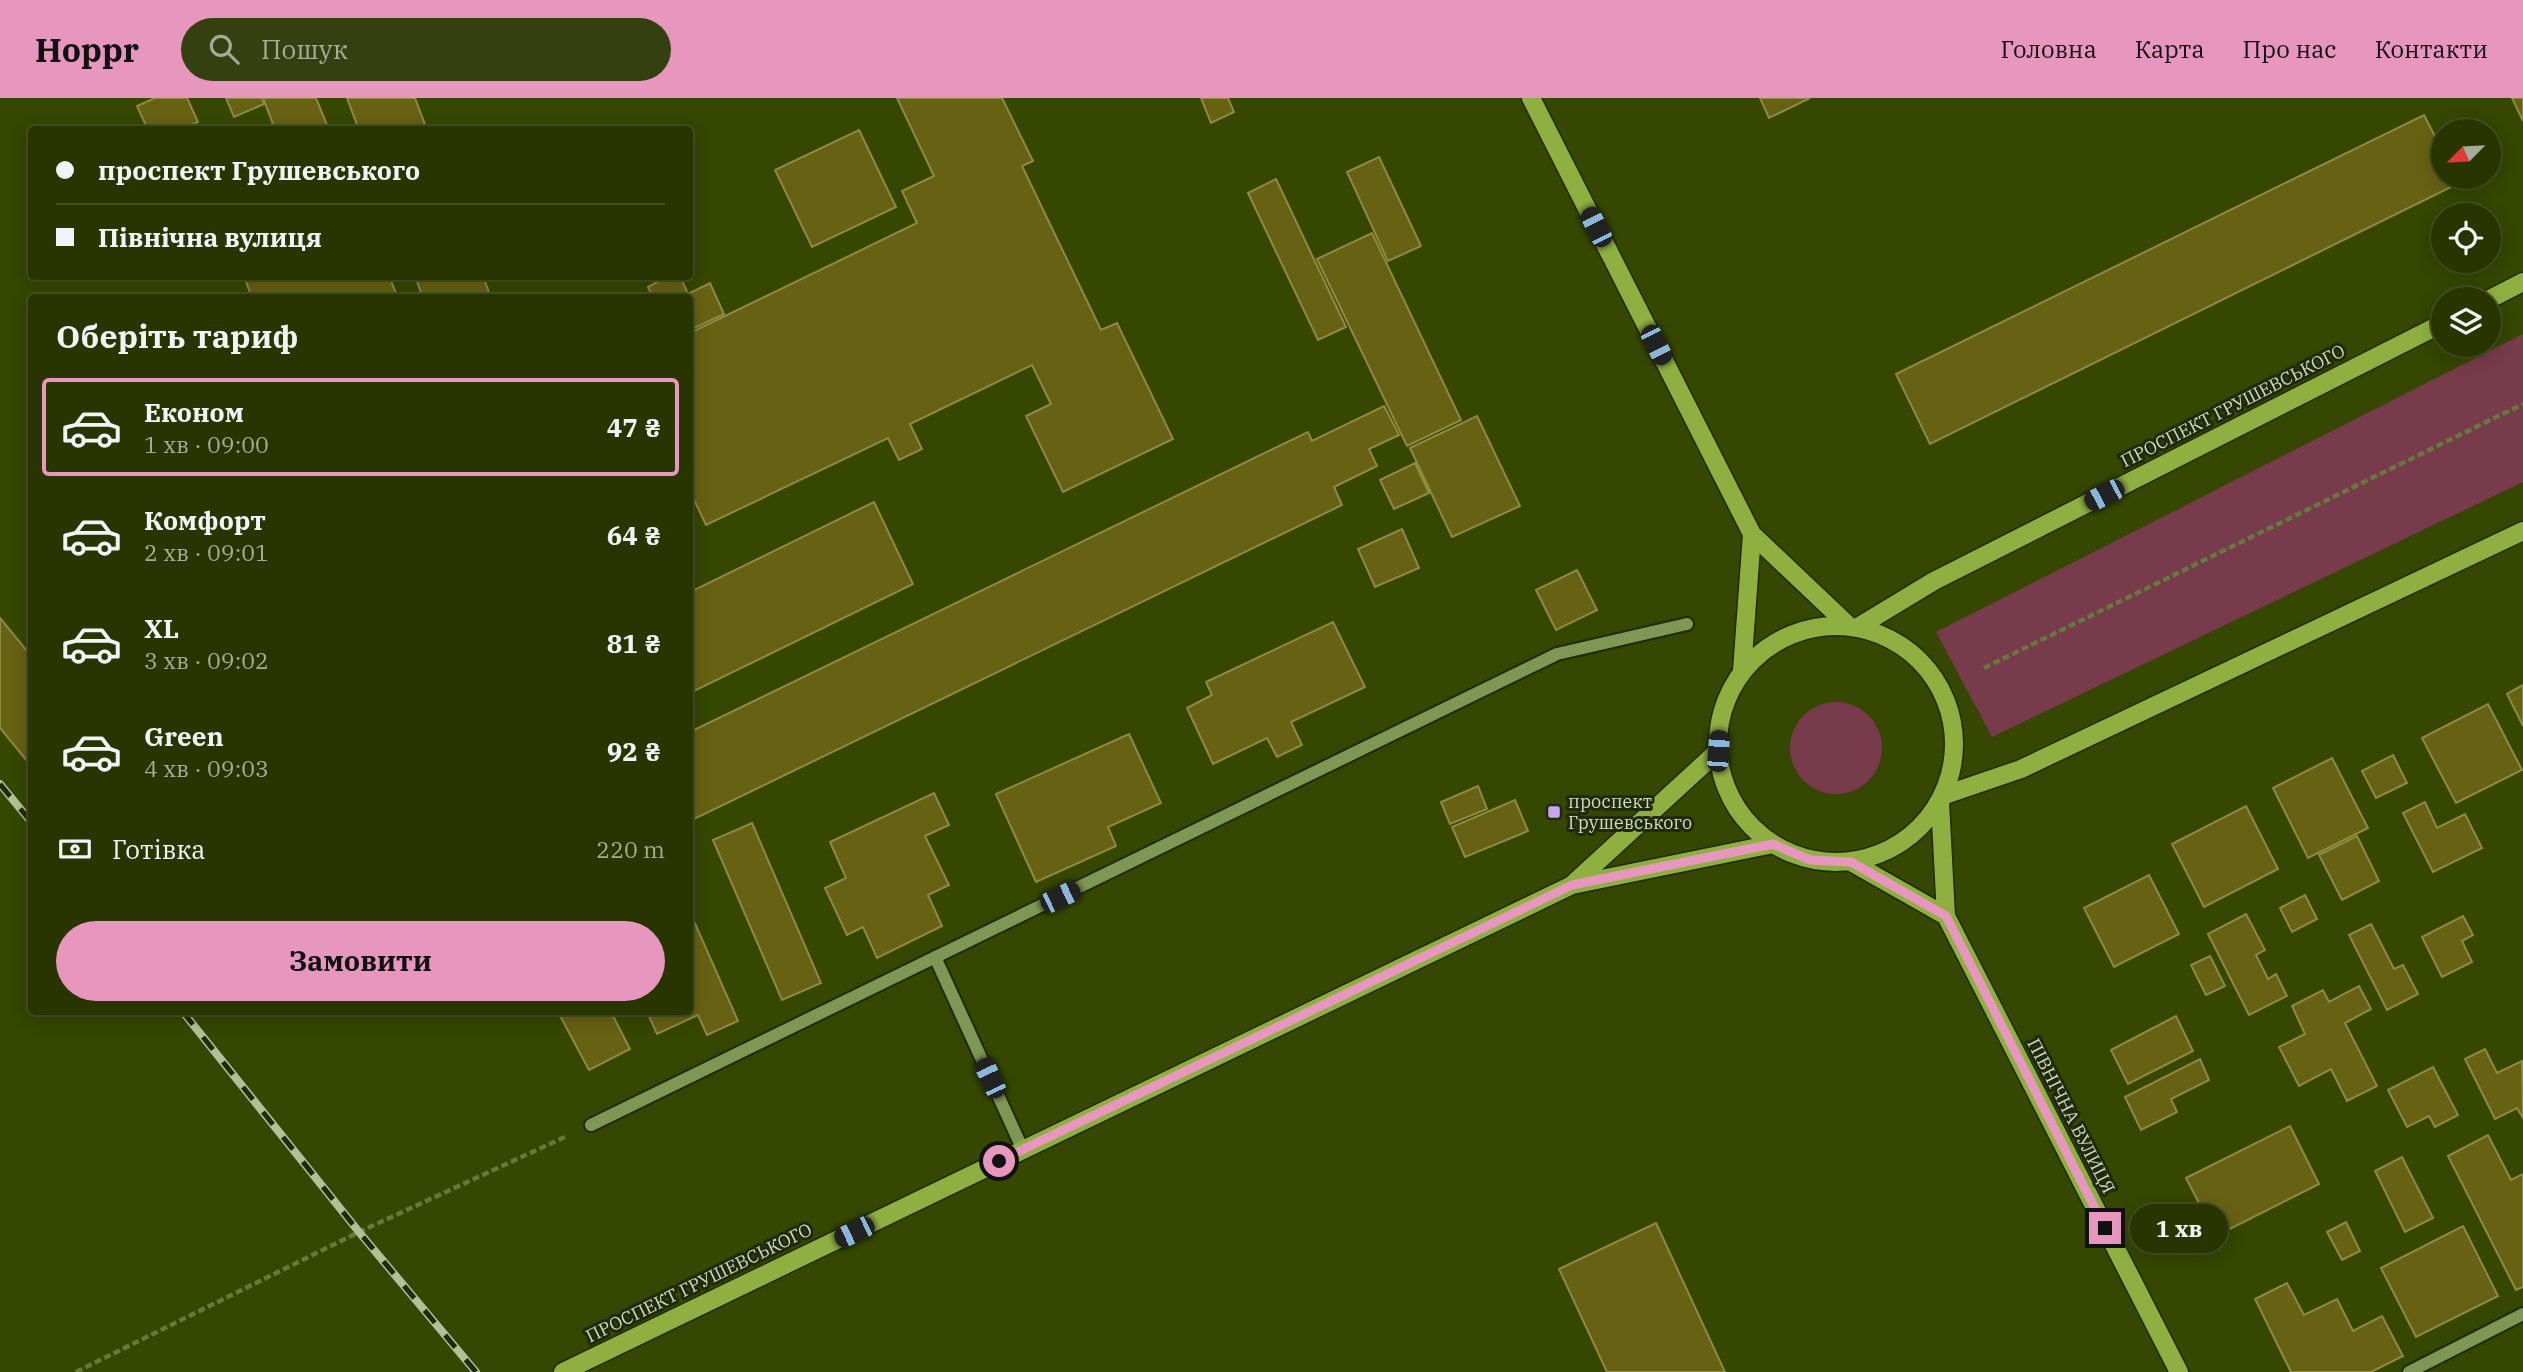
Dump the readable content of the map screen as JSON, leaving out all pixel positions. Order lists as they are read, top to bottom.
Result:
{
  "streets": {
    "main road": ["ПРОСПЕКТ ГРУШЕВСЬКОГО", "ПІВНІЧНА ВУЛИЦЯ"]
  },
  "crossings": [
    ["ПРОСПЕКТ ГРУШЕВСЬКОГО", "ПІВНІЧНА ВУЛИЦЯ"]
  ],
  "places": {
    "transit": ["проспект Грушевського"]
  },
  "north": "bottom left",
  "page": {
    "header": "Hoppr",
    "search": "Пошук",
    "nav": [
      "Головна",
      "Карта",
      "Про нас",
      "Контакти"
    ],
    "banner": ["проспект Грушевського", "Північна вулиця"],
    "heading": "Оберіть тариф",
    "list": [
      {
        "name": "Економ",
        "note": "1 хв · 09:00",
        "value": "47 ₴"
      },
      {
        "name": "Комфорт",
        "note": "2 хв · 09:01",
        "value": "64 ₴"
      },
      {
        "name": "XL",
        "note": "3 хв · 09:02",
        "value": "81 ₴"
      },
      {
        "name": "Green",
        "note": "4 хв · 09:03",
        "value": "92 ₴"
      }
    ],
    "pay": ["Готівка", "220 m"],
    "buttons": "Замовити",
    "bubble": "1 хв"
  }
}
